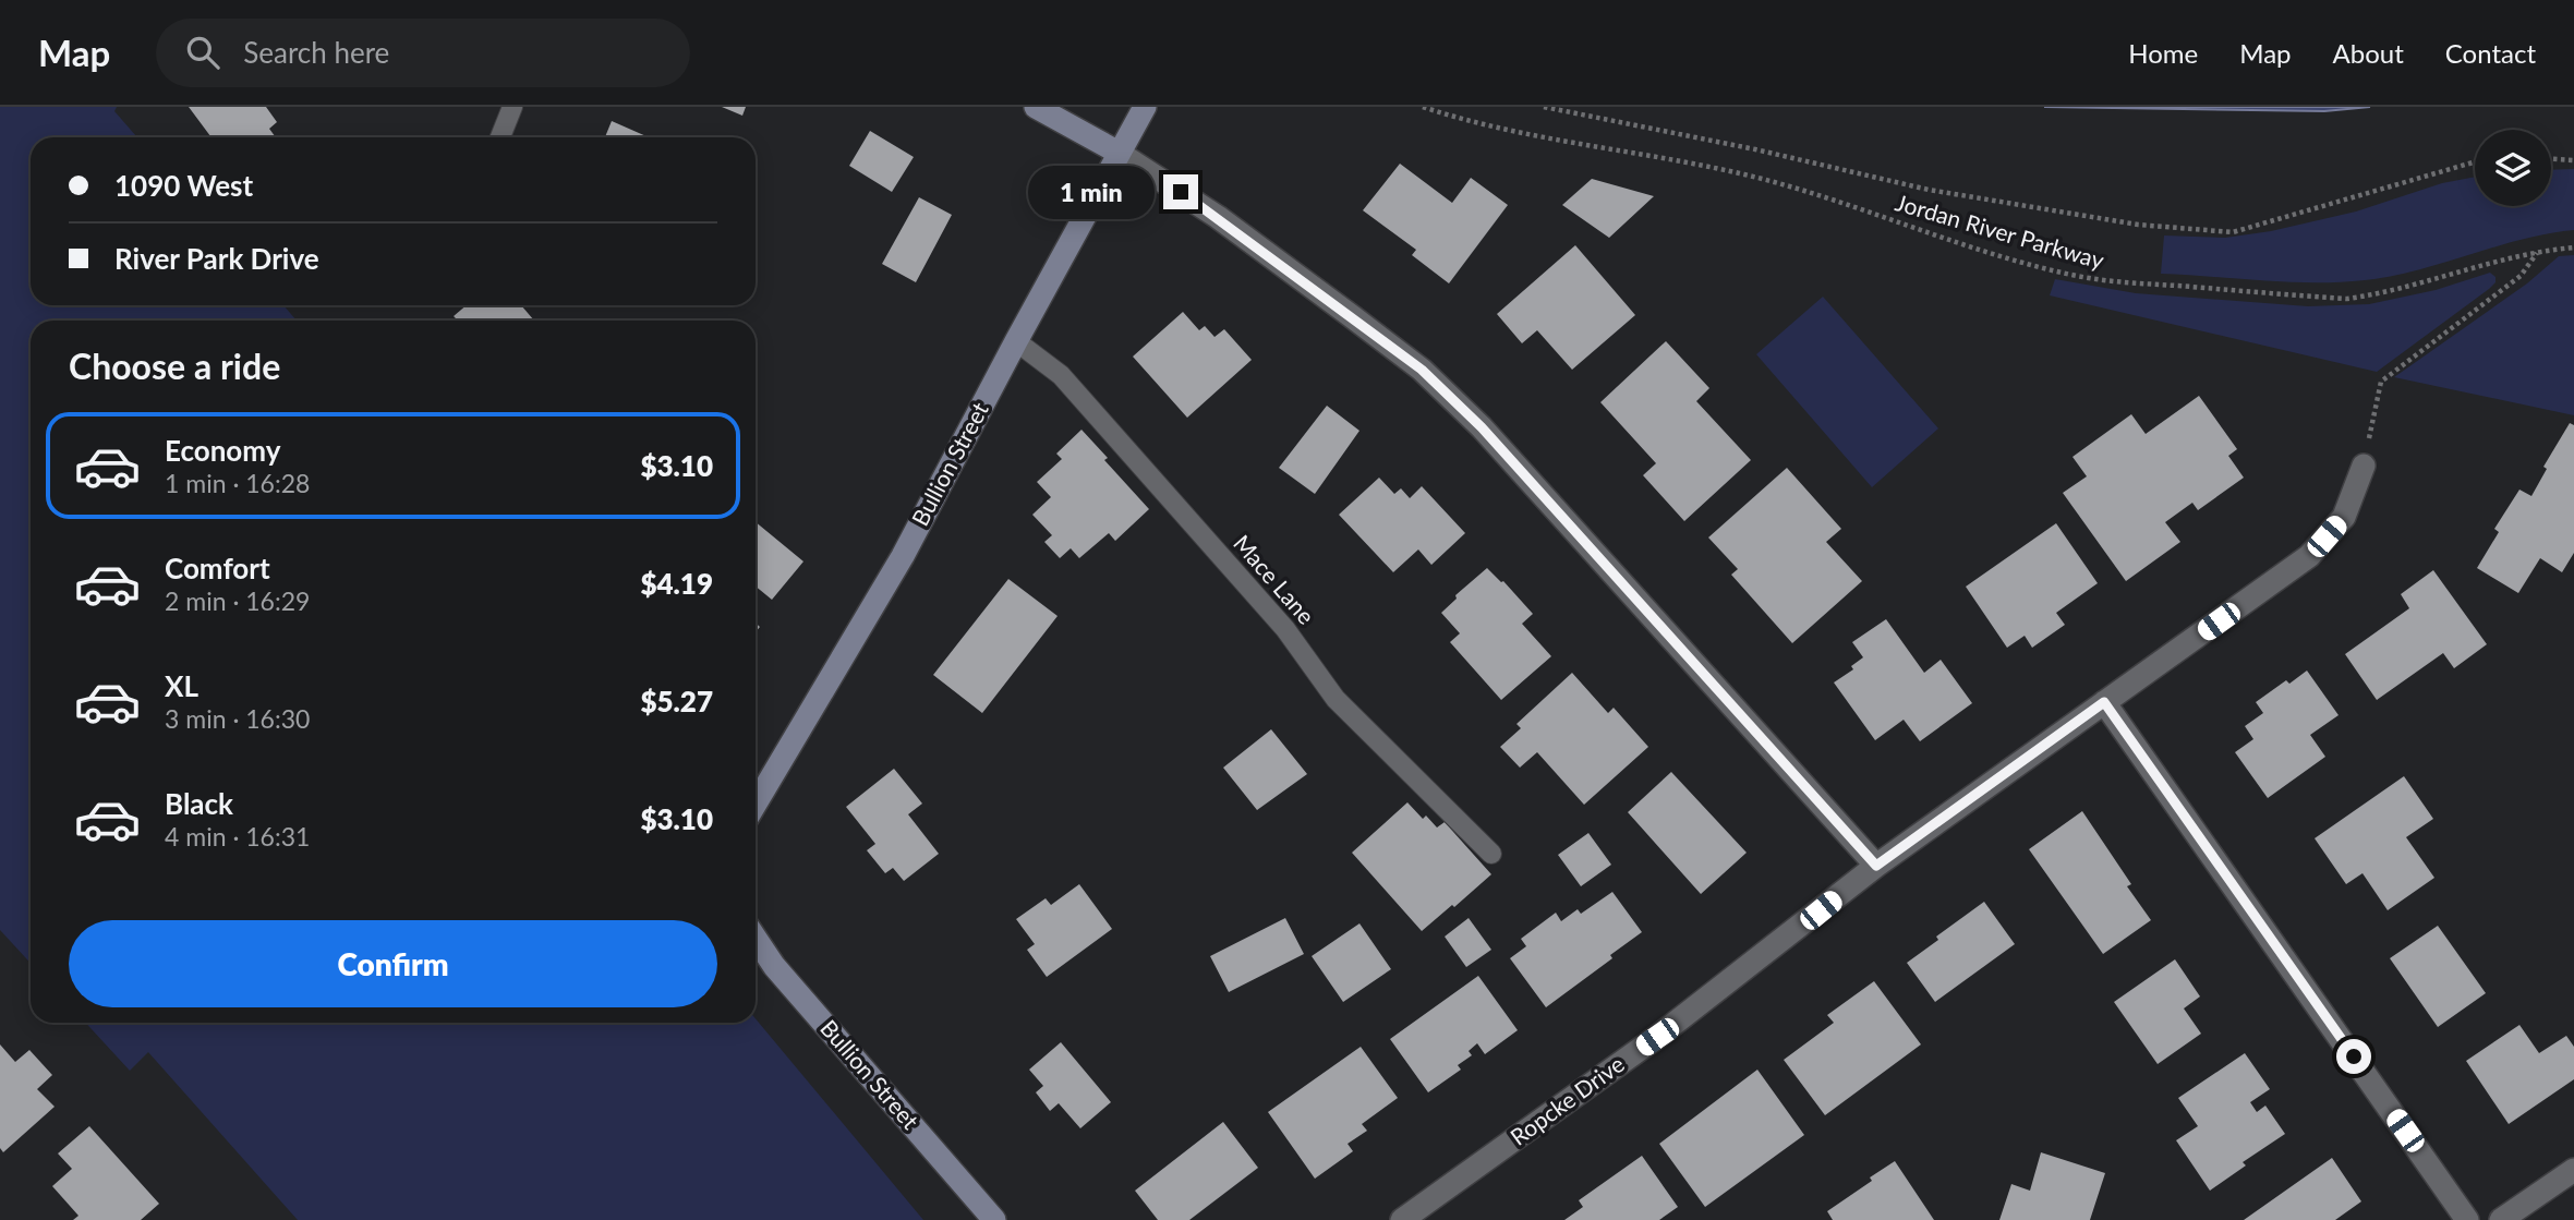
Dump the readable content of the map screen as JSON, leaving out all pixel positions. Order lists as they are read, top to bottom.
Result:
{
  "streets": {
    "street": ["Bullion Street", "Ropcke Drive"],
    "lane": ["Mace Lane"],
    "path": ["Jordan River Parkway"]
  },
  "crossings": [
    ["Bullion Street", "Mace Lane"]
  ],
  "page": {
    "header": "Map",
    "search": "Search here",
    "nav": [
      "Home",
      "Map",
      "About",
      "Contact"
    ],
    "banner": ["1090 West", "River Park Drive"],
    "bubble": "1 min",
    "heading": "Choose a ride",
    "list": [
      {
        "name": "Economy",
        "note": "1 min · 16:28",
        "value": "$3.10"
      },
      {
        "name": "Comfort",
        "note": "2 min · 16:29",
        "value": "$4.19"
      },
      {
        "name": "XL",
        "note": "3 min · 16:30",
        "value": "$5.27"
      },
      {
        "name": "Black",
        "note": "4 min · 16:31",
        "value": "$3.10"
      }
    ],
    "buttons": "Confirm"
  }
}
